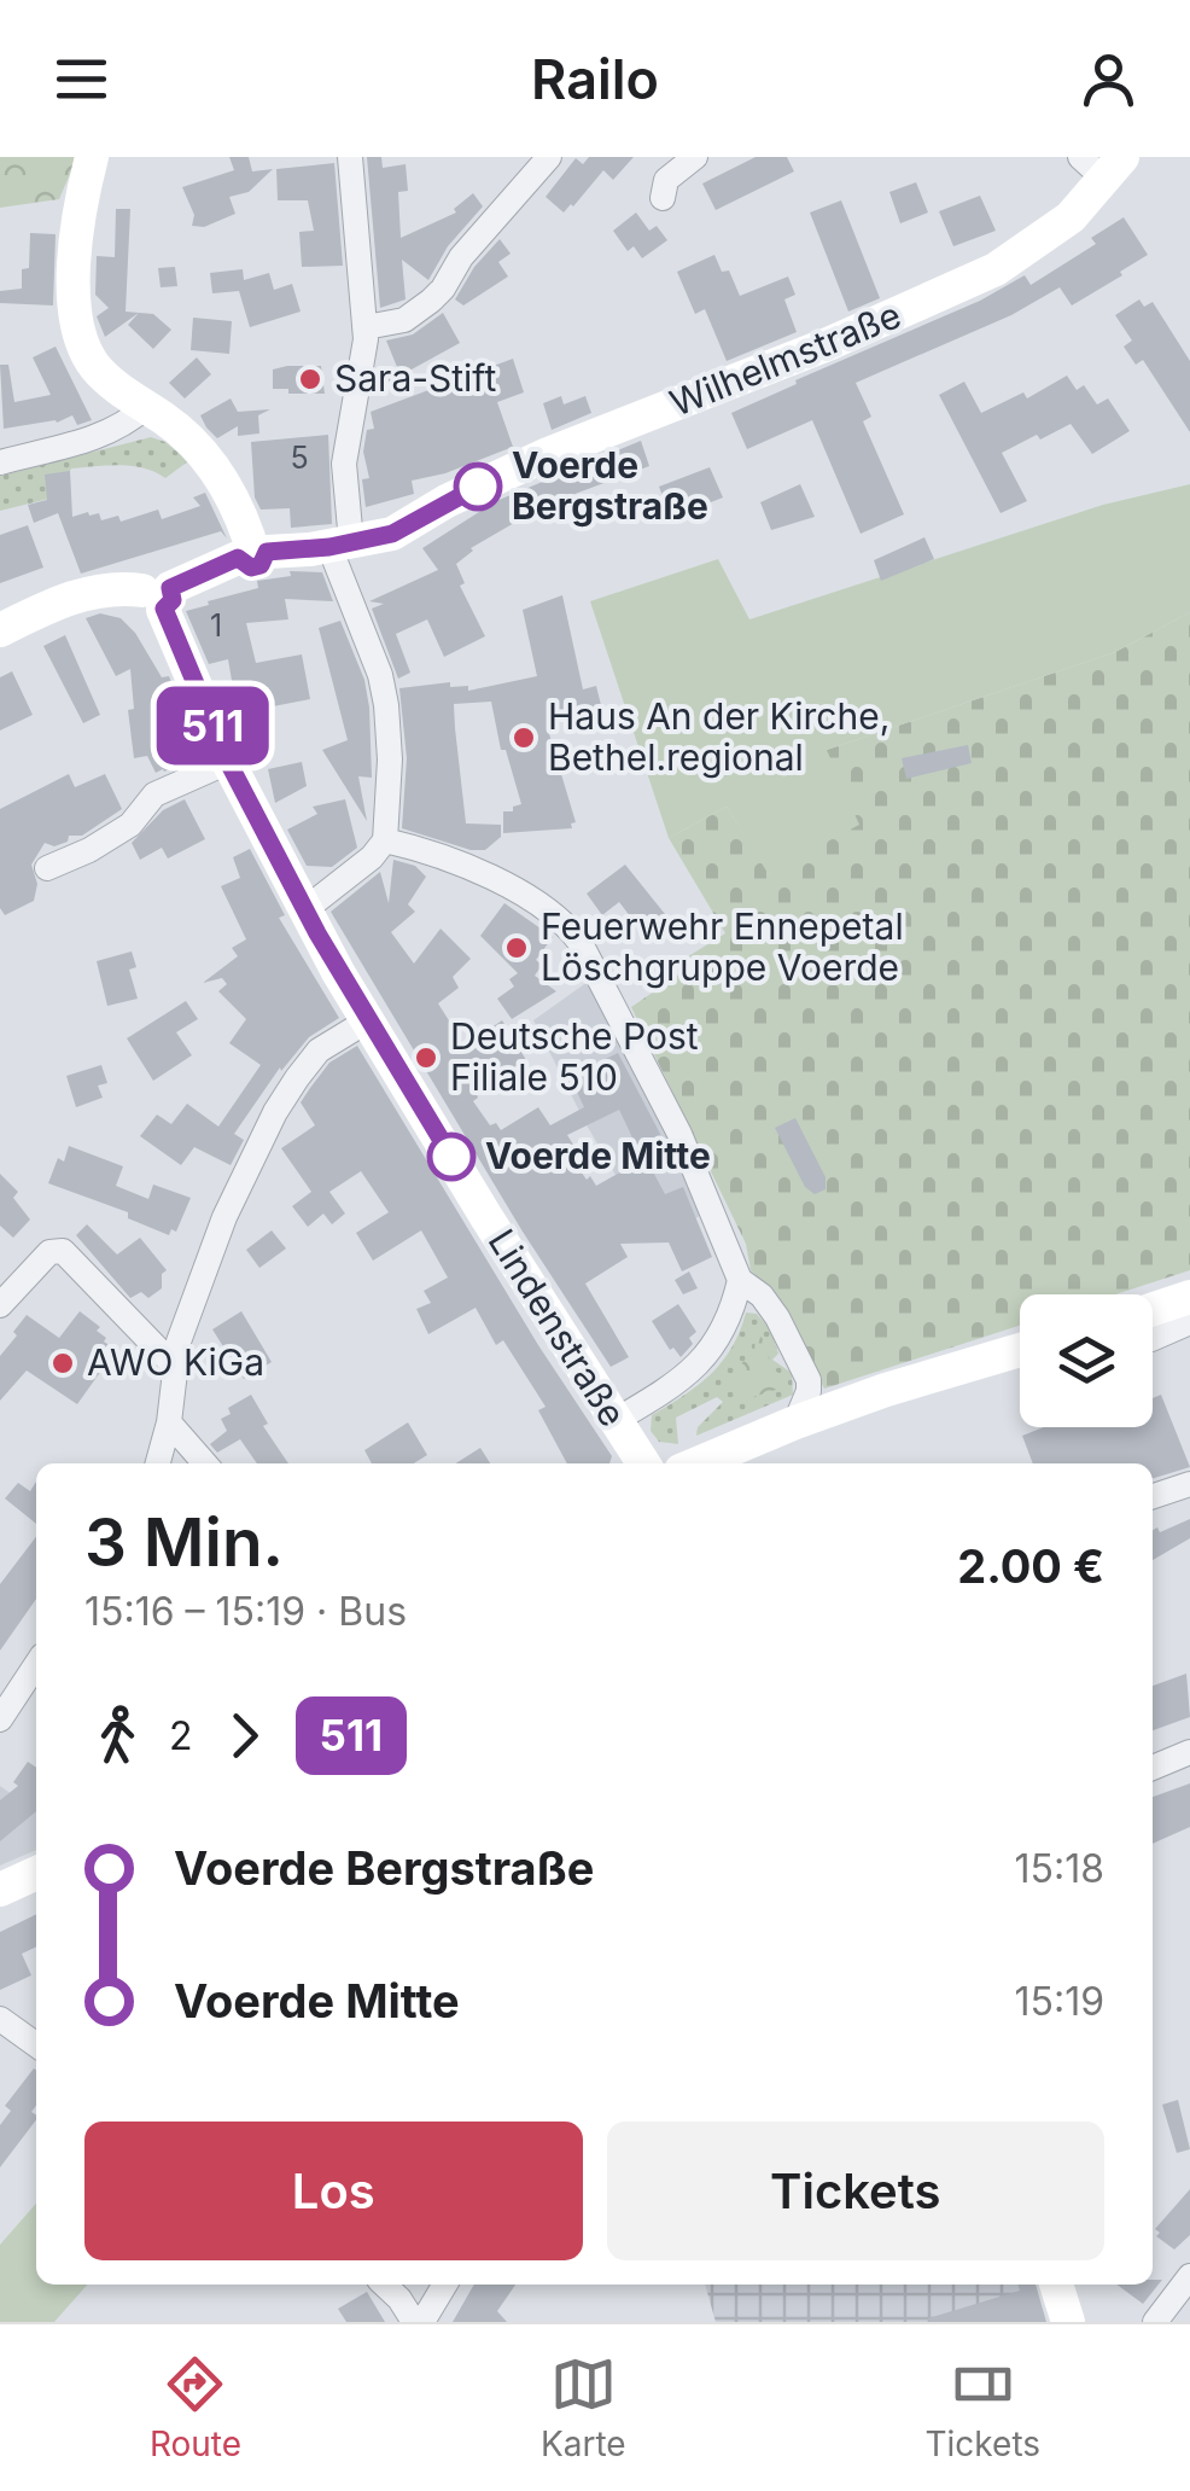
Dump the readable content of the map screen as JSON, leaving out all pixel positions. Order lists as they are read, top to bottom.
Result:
{
  "streets": {
    "street": ["Wilhelmstraße", "Lindenstraße"]
  },
  "crossings": [
    ["Wilhelmstraße", "Lindenstraße"]
  ],
  "places": [
    "Sara-Stift",
    "Voerde Bergstraße",
    "Haus An der Kirche, Bethel.regional",
    "Feuerwehr Ennepetal Löschgruppe Voerde",
    "Deutsche Post Filiale 510",
    "Voerde Mitte",
    "AWO KiGa"
  ],
  "lines": ["bus line 511"],
  "house_numbers": ["5", "1"],
  "page": {
    "header": "Railo",
    "on_map": "511",
    "heading": ["3 Min.", "15:16 – 15:19 · Bus", "2.00 €"],
    "legs": ["2", "511"],
    "list": [
      {
        "name": "Voerde Bergstraße",
        "value": "15:18"
      },
      {
        "name": "Voerde Mitte",
        "value": "15:19"
      }
    ],
    "buttons": ["Los", "Tickets"],
    "tabs": ["Route", "Karte", "Tickets"]
  }
}
